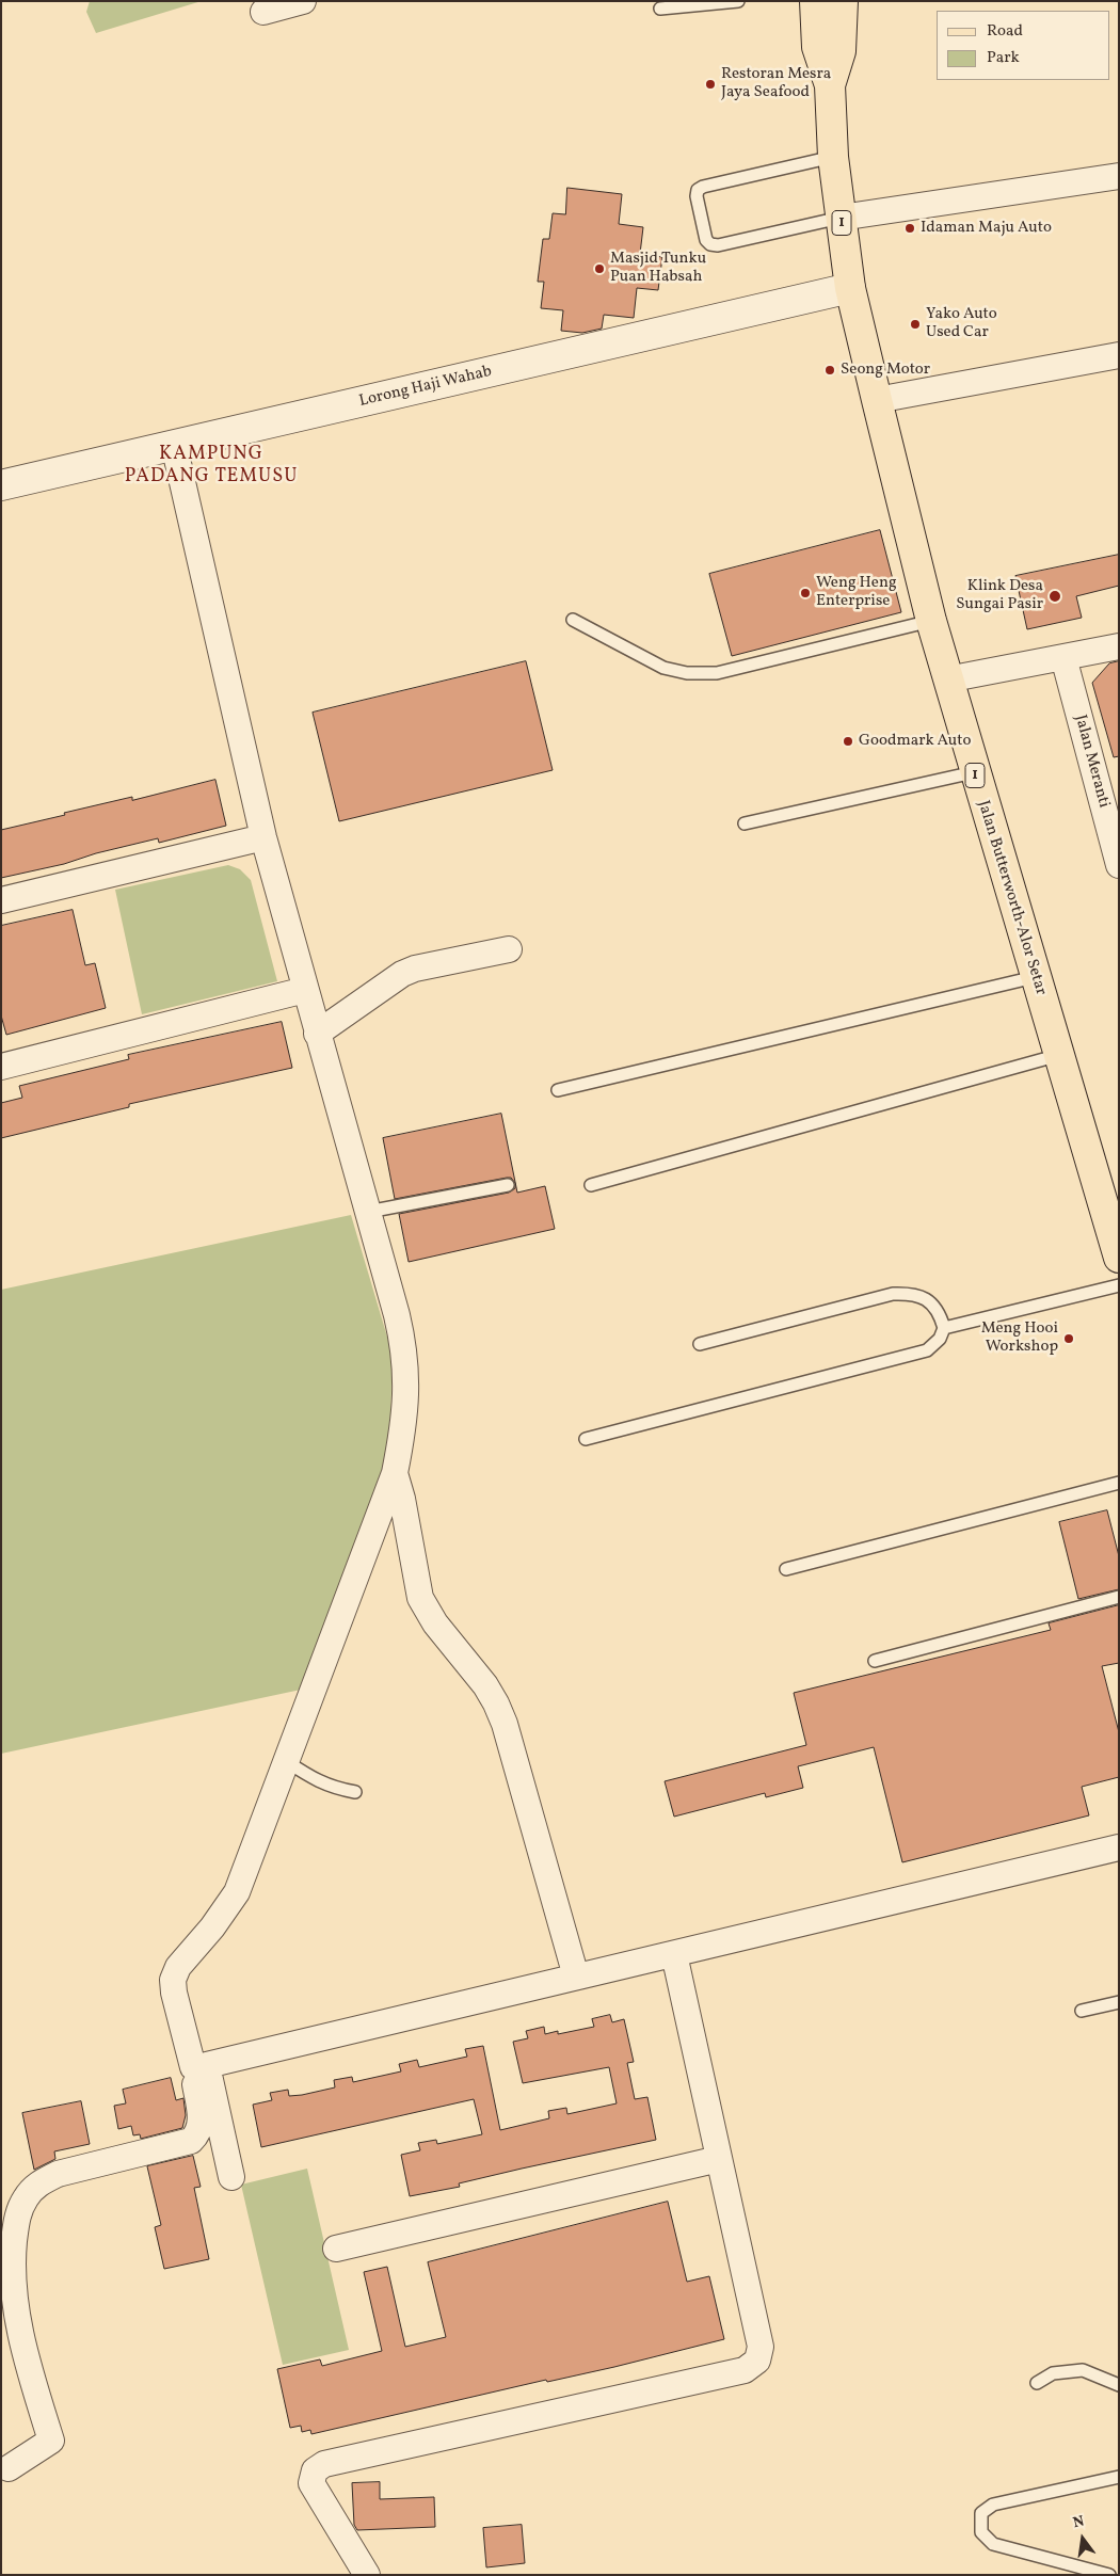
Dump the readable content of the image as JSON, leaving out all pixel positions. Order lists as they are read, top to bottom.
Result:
{
  "streets": {
    "main road": ["1", "Jalan Butterworth-Alor Setar"],
    "street": ["Lorong Haji Wahab", "Jalan Meranti"]
  },
  "crossings": [
    ["1", "Lorong Haji Wahab"],
    ["1", "Jalan Butterworth-Alor Setar"],
    ["Lorong Haji Wahab", "Jalan Butterworth-Alor Setar"]
  ],
  "districts": ["KAMPUNG PADANG TEMUSU"],
  "places": [
    "Restoran Mesra Jaya Seafood",
    "Idaman Maju Auto",
    "Masjid Tunku Puan Habsah",
    "Yako Auto Used Car",
    "Seong Motor",
    "Weng Heng Enterprise",
    "Klink Desa Sungai Pasir",
    "Goodmark Auto",
    "Meng Hooi Workshop"
  ],
  "legend": ["Road", "Park"],
  "north": "top"
}
